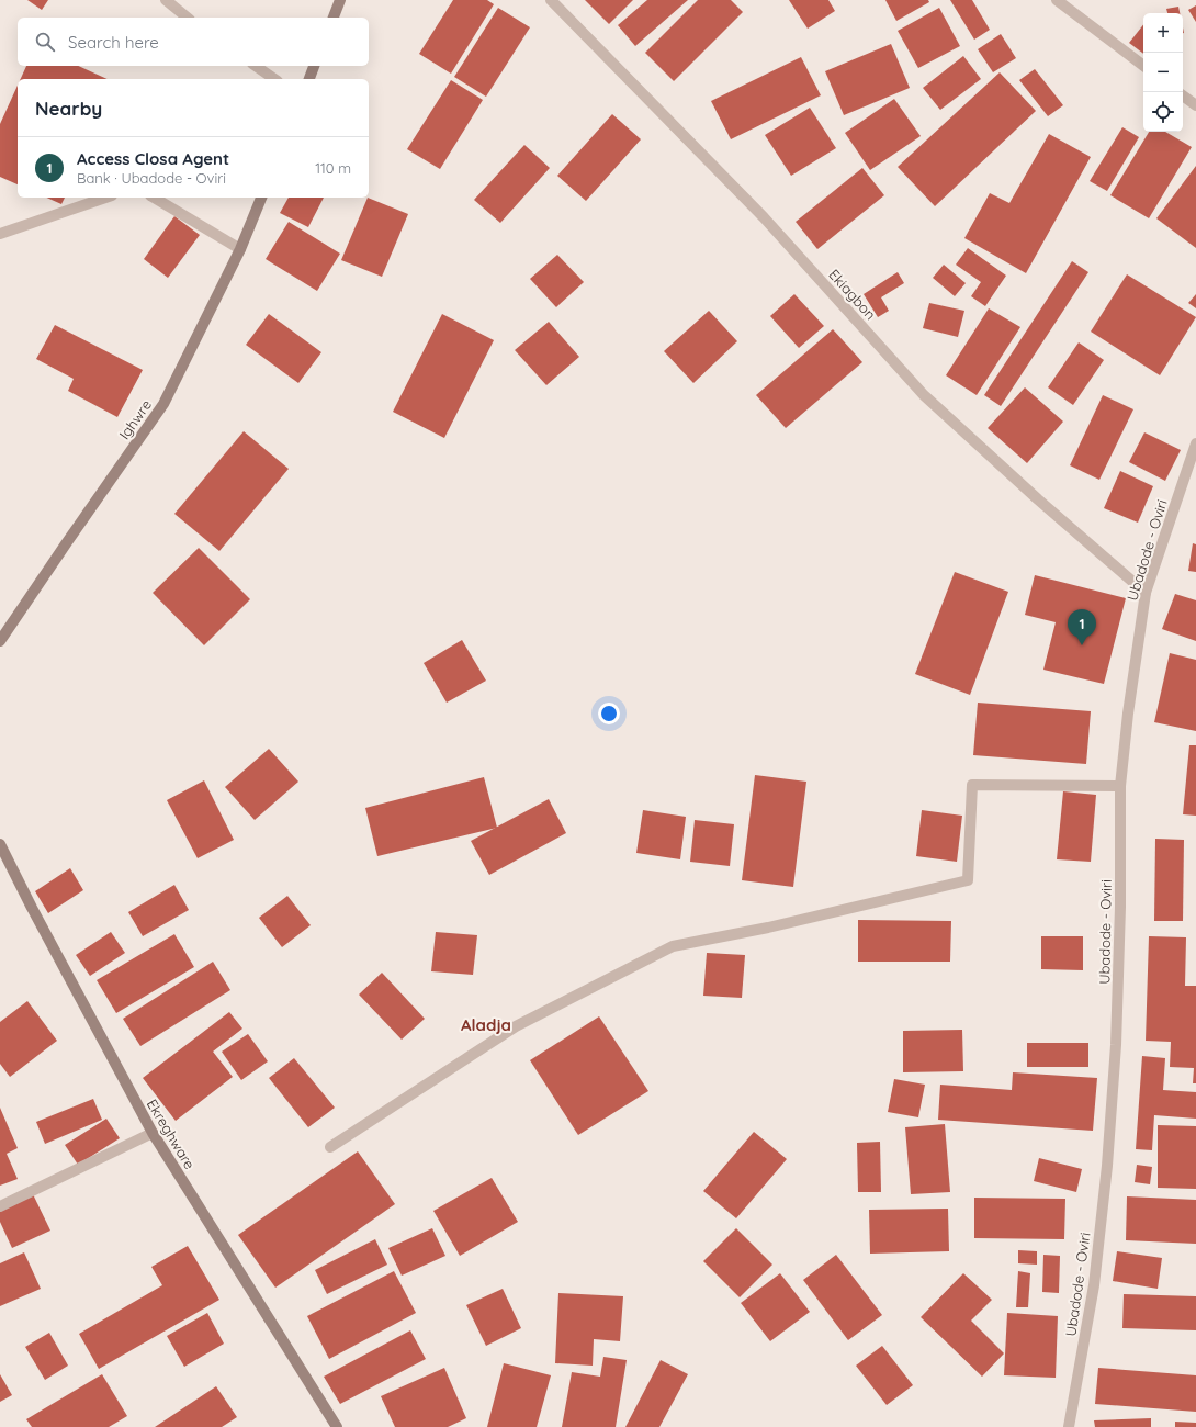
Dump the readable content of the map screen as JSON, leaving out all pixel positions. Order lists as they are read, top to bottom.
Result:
{
  "streets": {
    "street": [
      "Ekiagbon",
      "Ighwre",
      "Ubadode - Oviri",
      "Ekreghware"
    ]
  },
  "crossings": [
    ["Ekiagbon", "Ubadode - Oviri"]
  ],
  "districts": ["Aladja"],
  "page": {
    "map_buttons": ["+", "−"],
    "search": "Search here",
    "heading": "Nearby",
    "list": [
      {
        "mark": "1",
        "name": "Access Closa Agent",
        "note": "Bank · Ubadode - Oviri",
        "value": "110 m"
      }
    ],
    "pins": "1"
  }
}
